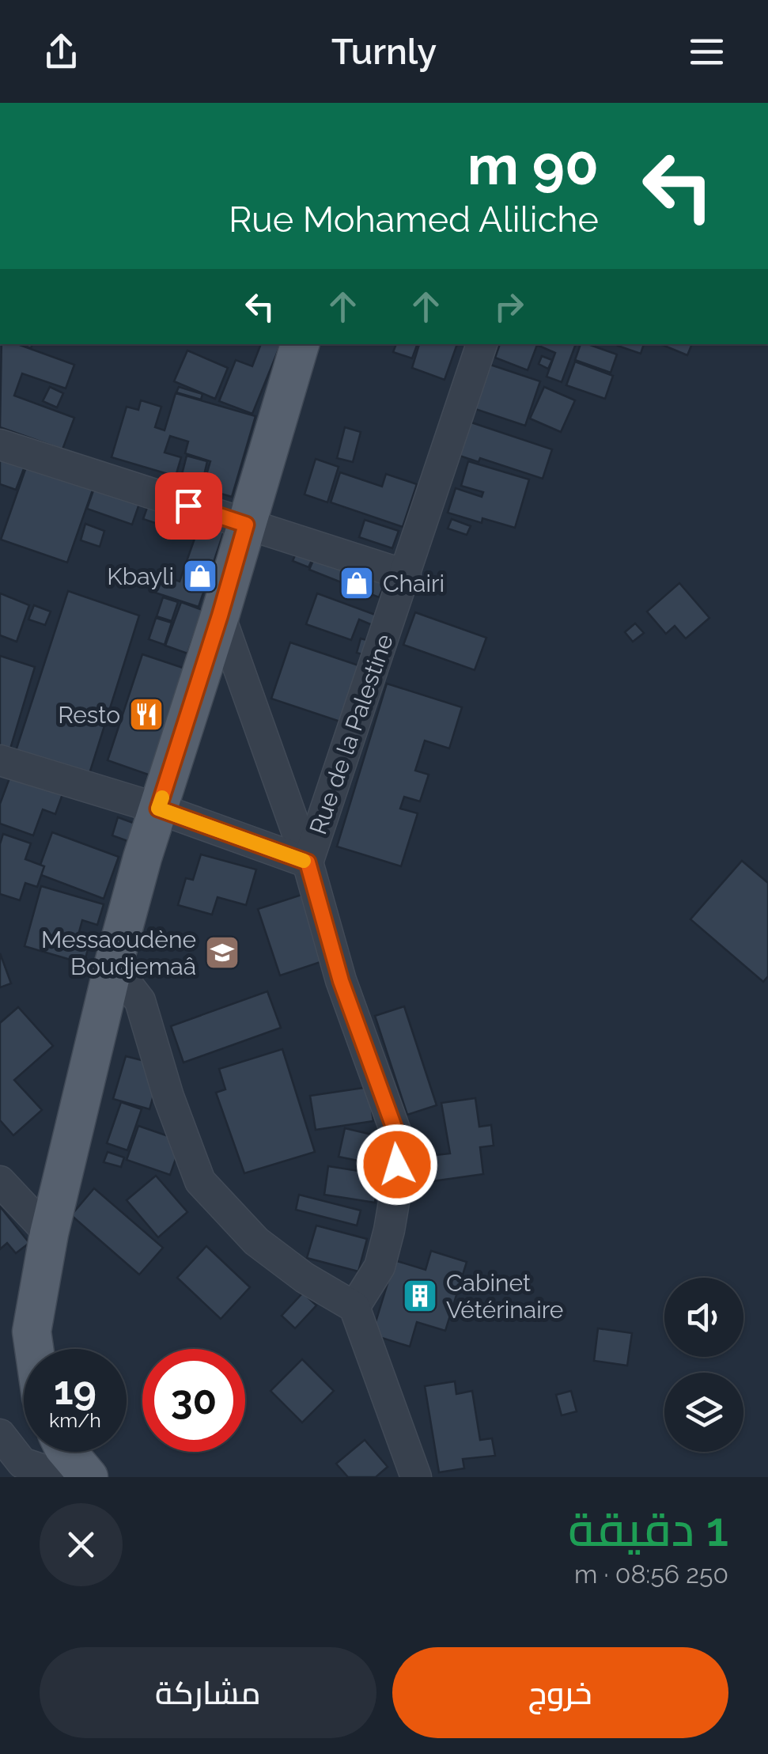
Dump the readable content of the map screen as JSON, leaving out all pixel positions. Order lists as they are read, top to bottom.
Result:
{
  "streets": {
    "street": ["Rue de la Palestine"]
  },
  "places": {
    "shop": ["Kbayli", "Chairi"],
    "restaurant": ["Resto"],
    "school or university": ["Messaoudène Boudjemaâ"],
    "building": ["Cabinet Vétérinaire"]
  },
  "page": {
    "header": "Turnly",
    "turn": ["90 m", "Rue Mohamed Aliliche"],
    "speed": "19 km/h",
    "limit": "30",
    "heading": ["1 دقيقة", "250 m · 08:56"],
    "buttons": ["خروج", "مشاركة"]
  }
}
